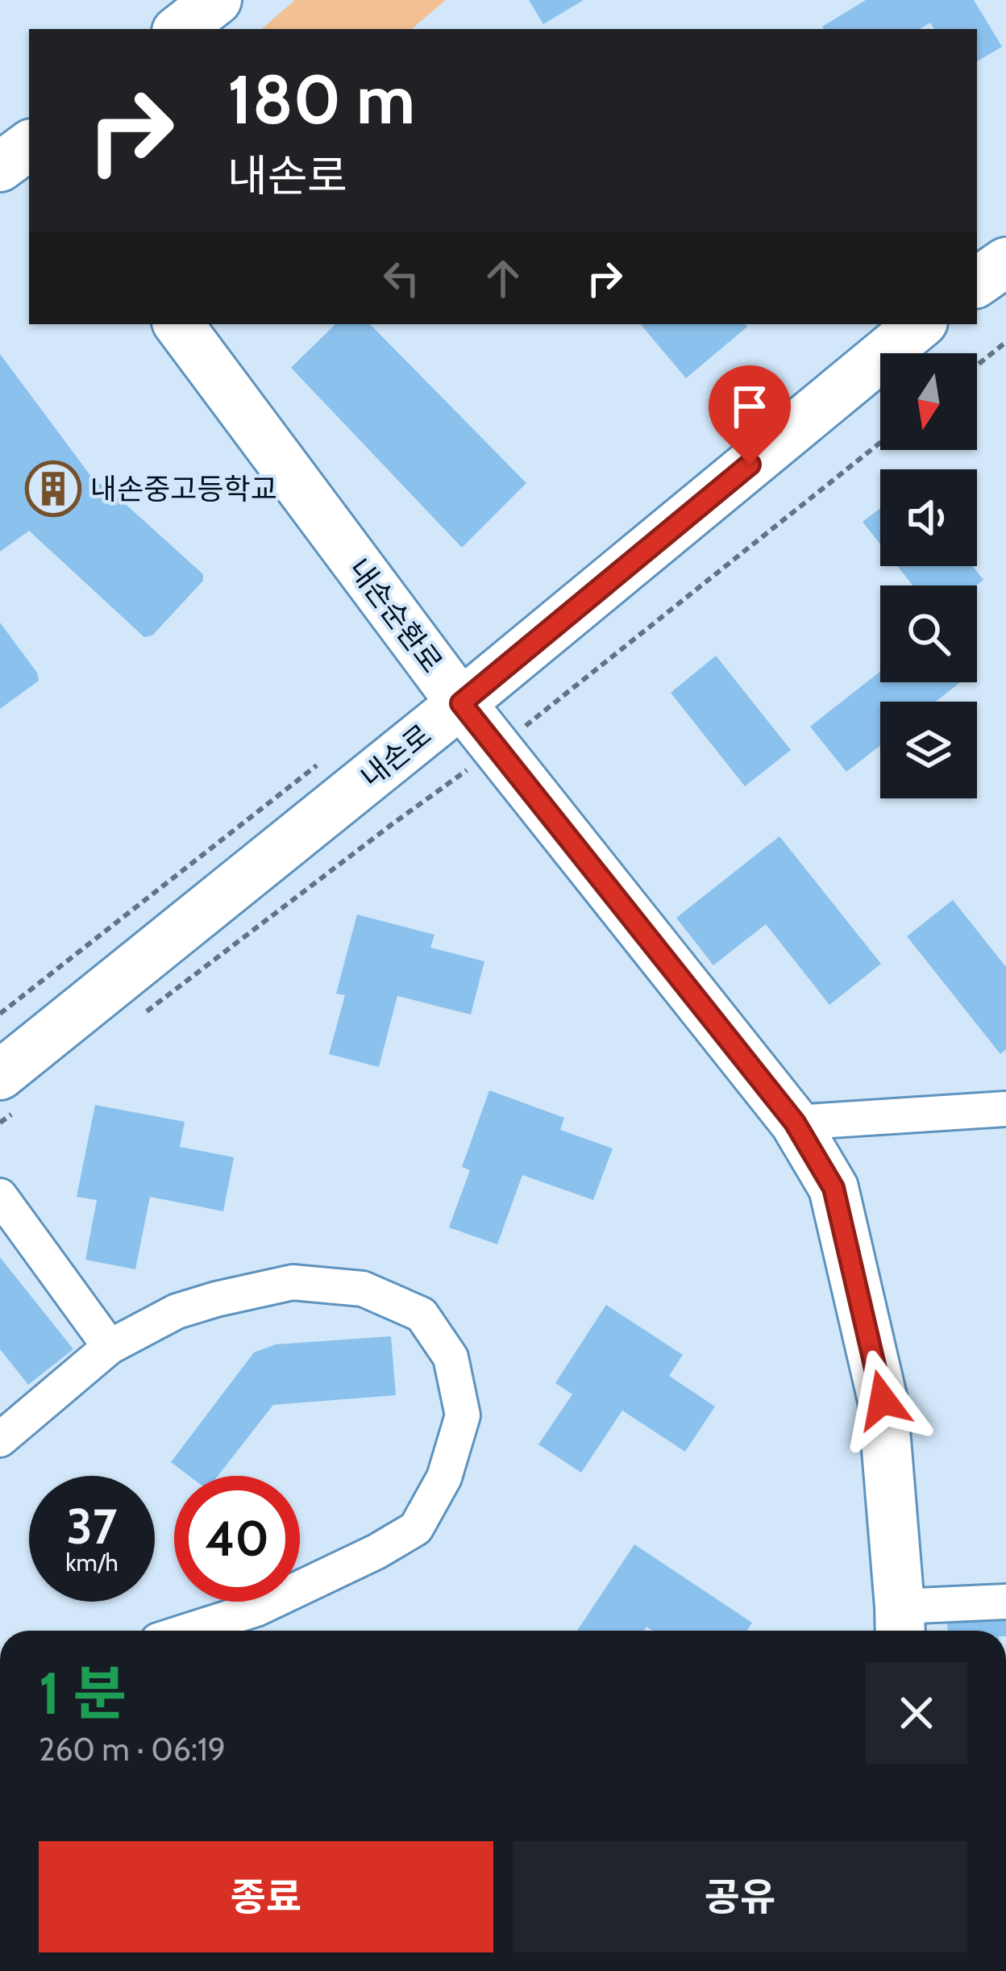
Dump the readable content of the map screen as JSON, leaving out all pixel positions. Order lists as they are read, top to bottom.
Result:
{
  "streets": {
    "street": ["내손순환로", "내손로"]
  },
  "crossings": [
    ["내손순환로", "내손로"]
  ],
  "places": {
    "building": ["내손중고등학교"]
  },
  "north": "bottom",
  "page": {
    "turn": ["180 m", "내손로"],
    "speed": "37 km/h",
    "limit": "40",
    "heading": ["1 분", "260 m · 06:19"],
    "buttons": ["종료", "공유"]
  }
}
